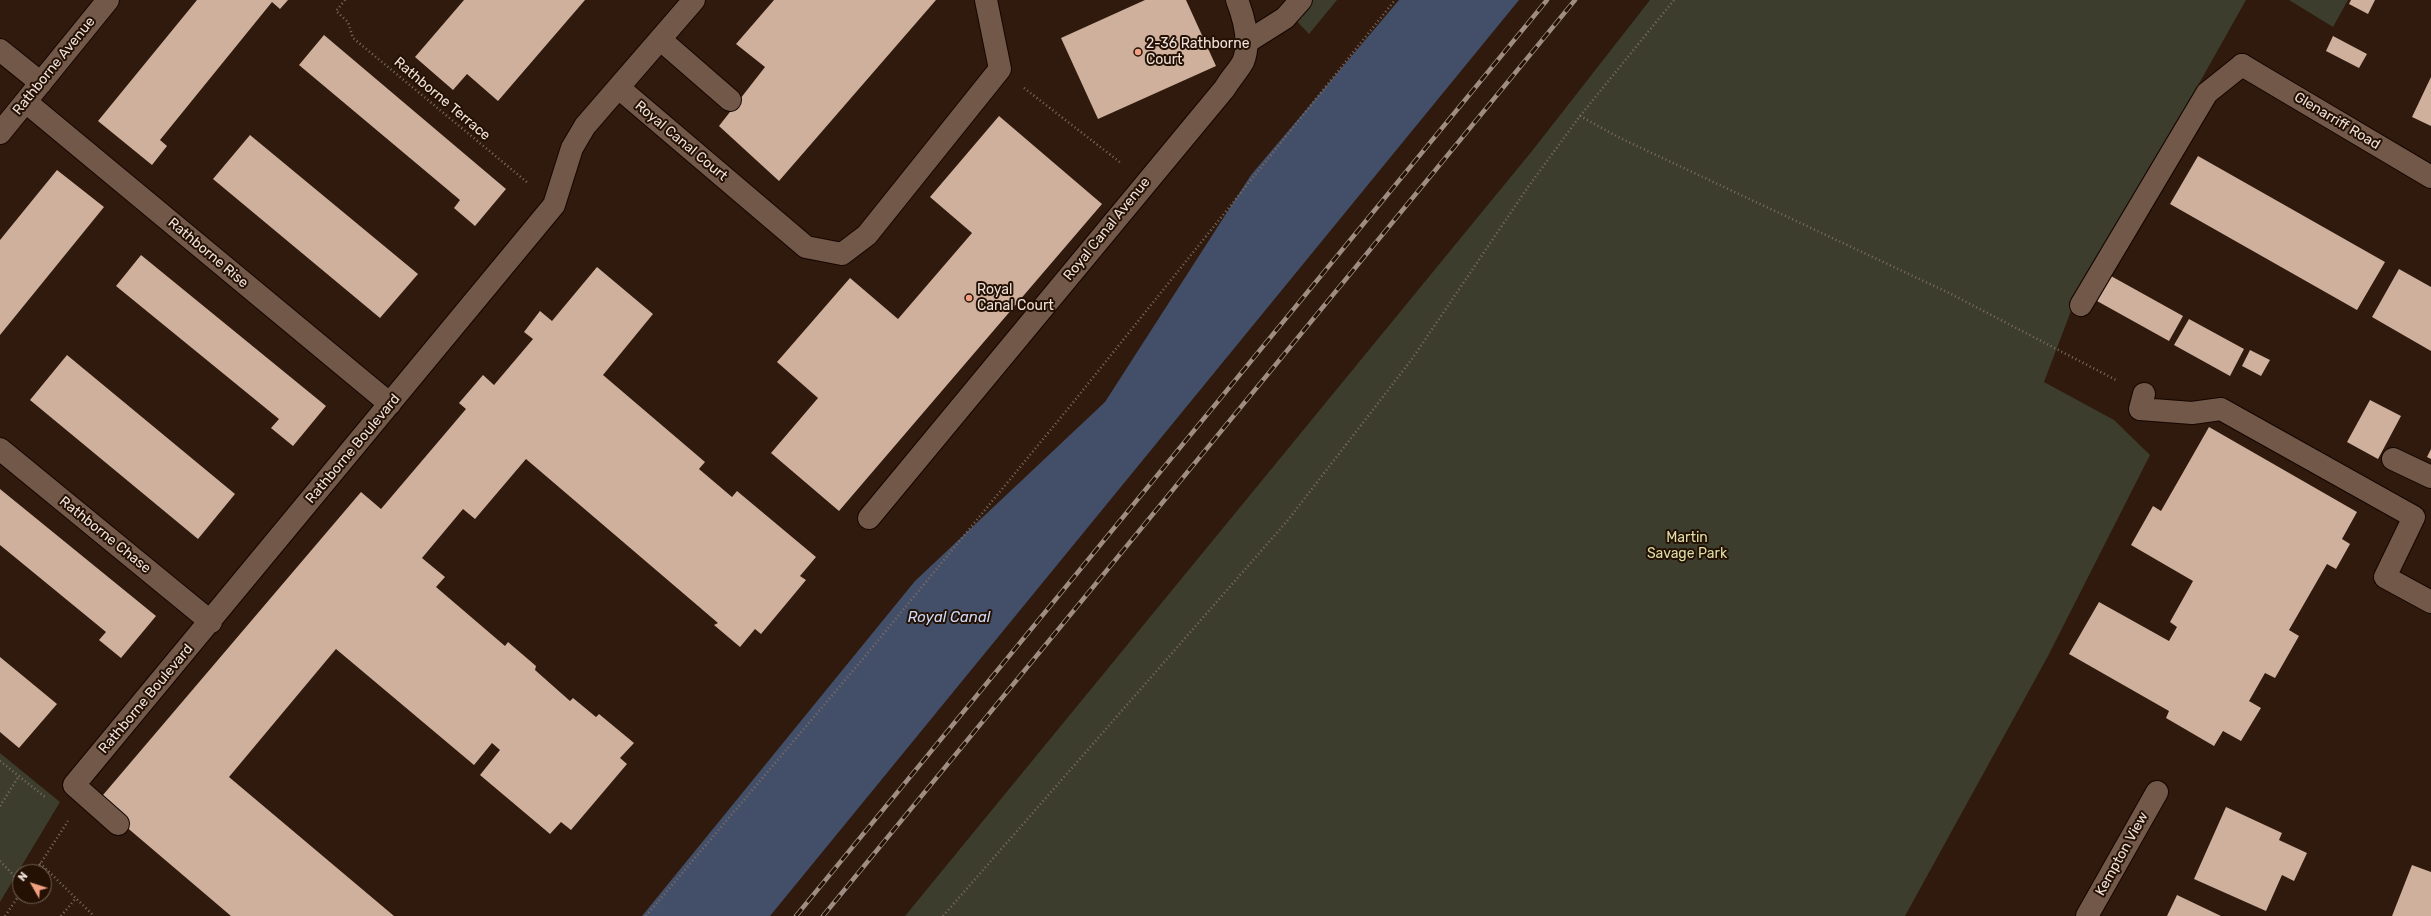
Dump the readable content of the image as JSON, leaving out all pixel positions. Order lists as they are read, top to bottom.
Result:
{
  "streets": {
    "street": [
      "Rathborne Avenue",
      "Glenarriff Road",
      "Royal Canal Court",
      "Royal Canal Avenue",
      "Rathborne Rise",
      "Rathborne Boulevard",
      "Rathborne Chase",
      "Kempton View"
    ],
    "path": ["Rathborne Terrace"]
  },
  "crossings": [
    ["Rathborne Avenue", "Rathborne Rise"],
    ["Rathborne Terrace", "Rathborne Boulevard"],
    ["Royal Canal Court", "Rathborne Boulevard"],
    ["Rathborne Rise", "Rathborne Boulevard"],
    ["Rathborne Boulevard", "Rathborne Chase"]
  ],
  "water": ["Royal Canal"],
  "parks": ["Martin Savage Park"],
  "places": ["2-36 Rathborne Court", "Royal Canal Court"],
  "north": "top left"
}
